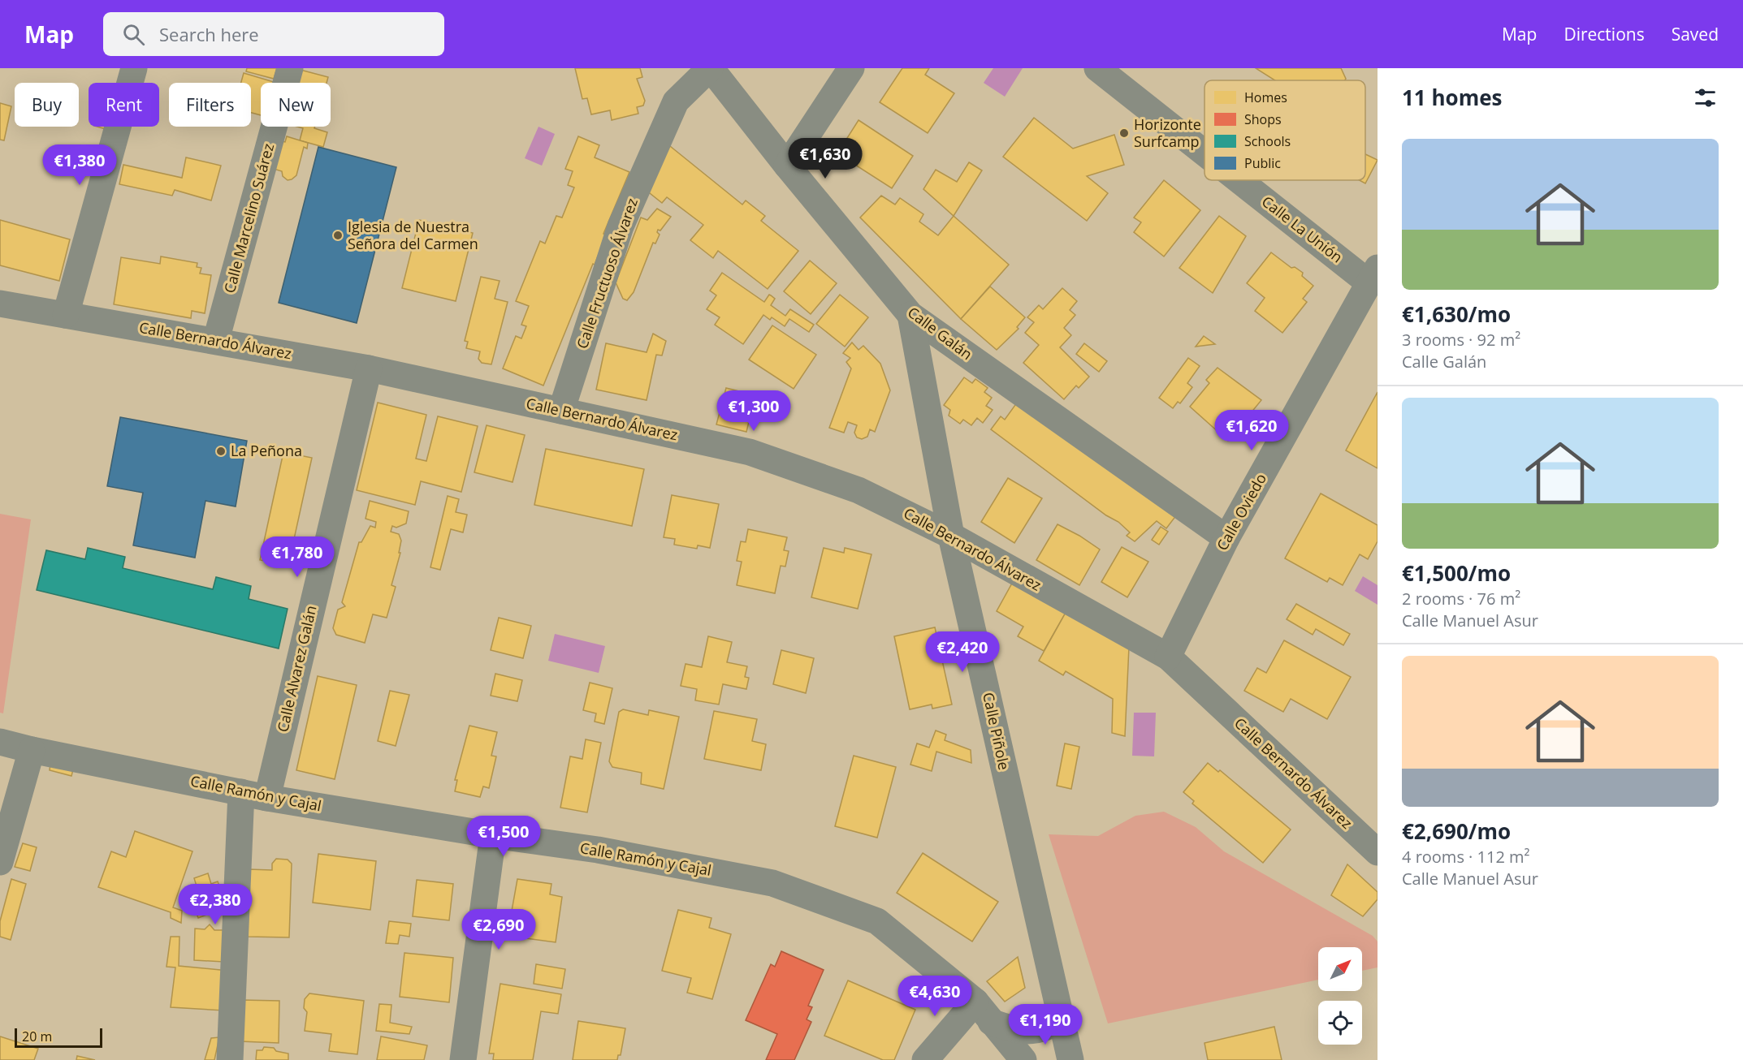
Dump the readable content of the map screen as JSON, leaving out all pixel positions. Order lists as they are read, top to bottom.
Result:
{
  "streets": {
    "street": [
      "Calle Marcelino Suárez",
      "Calle La Unión",
      "Calle Fructuoso Álvarez",
      "Calle Galán",
      "Calle Bernardo Álvarez",
      "Calle Oviedo",
      "Calle Alvarez Galán",
      "Calle Piñole",
      "Calle Ramón y Cajal"
    ]
  },
  "crossings": [
    ["Calle Marcelino Suárez", "Calle Bernardo Álvarez"],
    ["Calle La Unión", "Calle Oviedo"],
    ["Calle Fructuoso Álvarez", "Calle Galán"],
    ["Calle Fructuoso Álvarez", "Calle Bernardo Álvarez"],
    ["Calle Galán", "Calle Oviedo"],
    ["Calle Galán", "Calle Piñole"],
    ["Calle Bernardo Álvarez", "Calle Oviedo"],
    ["Calle Bernardo Álvarez", "Calle Alvarez Galán"],
    ["Calle Bernardo Álvarez", "Calle Piñole"],
    ["Calle Alvarez Galán", "Calle Ramón y Cajal"],
    ["Calle Piñole", "Calle Ramón y Cajal"]
  ],
  "places": ["Horizonte Surfcamp", "Iglesia de Nuestra Señora del Carmen", "La Peñona"],
  "legend": [
    "Homes",
    "Shops",
    "Schools",
    "Public"
  ],
  "scale_bar": "20 m",
  "north": "top right",
  "page": {
    "header": "Map",
    "search": "Search here",
    "nav": ["Map", "Directions", "Saved"],
    "heading": "11 homes",
    "chip": [
      "Buy",
      "Rent",
      "Filters",
      "New"
    ],
    "list": [
      {
        "name": "€1,630/mo",
        "note": "3 rooms · 92 m² · Calle Galán"
      },
      {
        "name": "€1,500/mo",
        "note": "2 rooms · 76 m² · Calle Manuel Asur"
      },
      {
        "name": "€2,690/mo",
        "note": "4 rooms · 112 m² · Calle Manuel Asur"
      }
    ],
    "price": [
      "€1,630",
      "€1,380",
      "€1,300",
      "€1,620",
      "€1,780",
      "€2,420",
      "€1,500",
      "€2,380",
      "€2,690",
      "€4,630",
      "€1,190"
    ],
    "scale": "20 m"
  }
}
